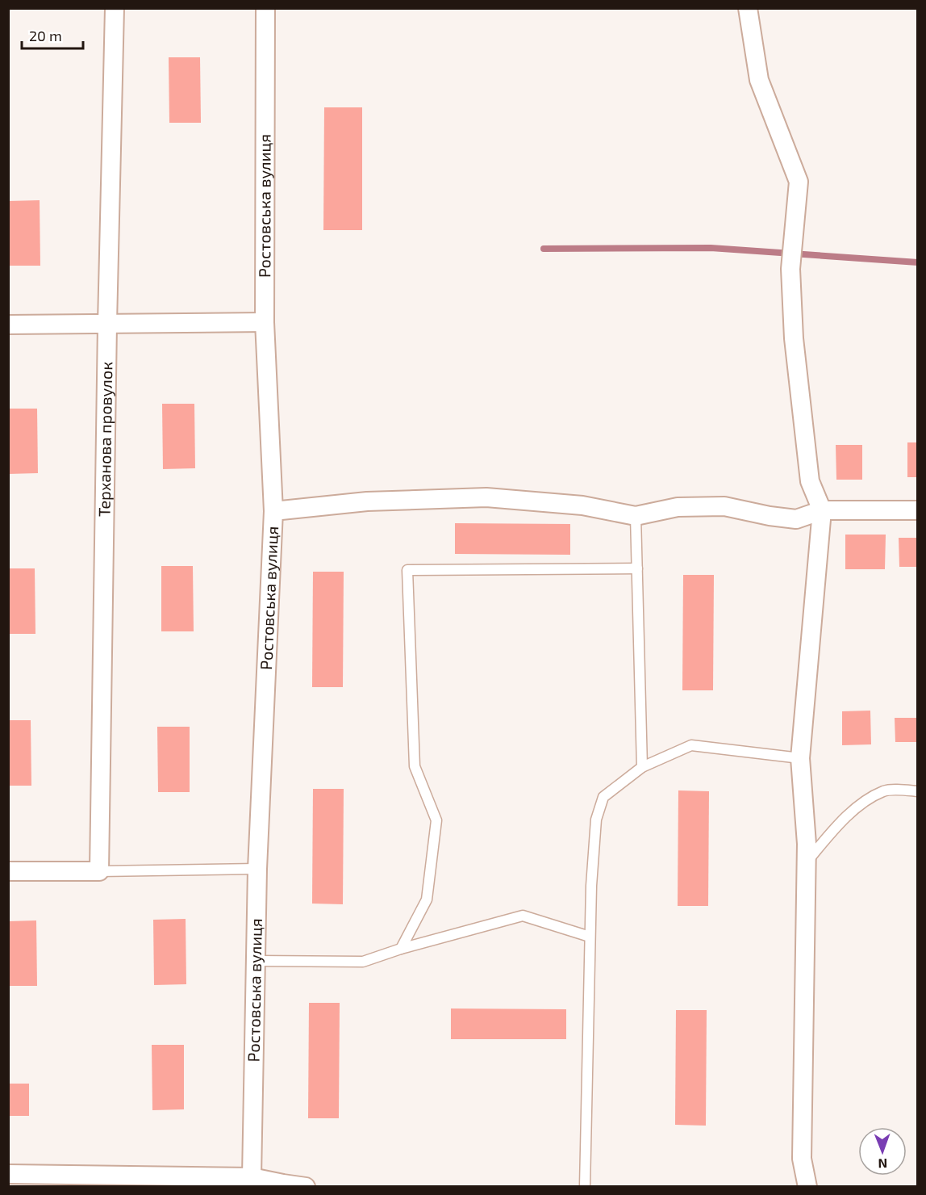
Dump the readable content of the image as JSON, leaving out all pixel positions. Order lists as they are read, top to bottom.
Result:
{
  "streets": {
    "street": ["Ростовська вулиця", "Терханова провулок"]
  },
  "scale_bar": "20 m",
  "north": "bottom"
}
